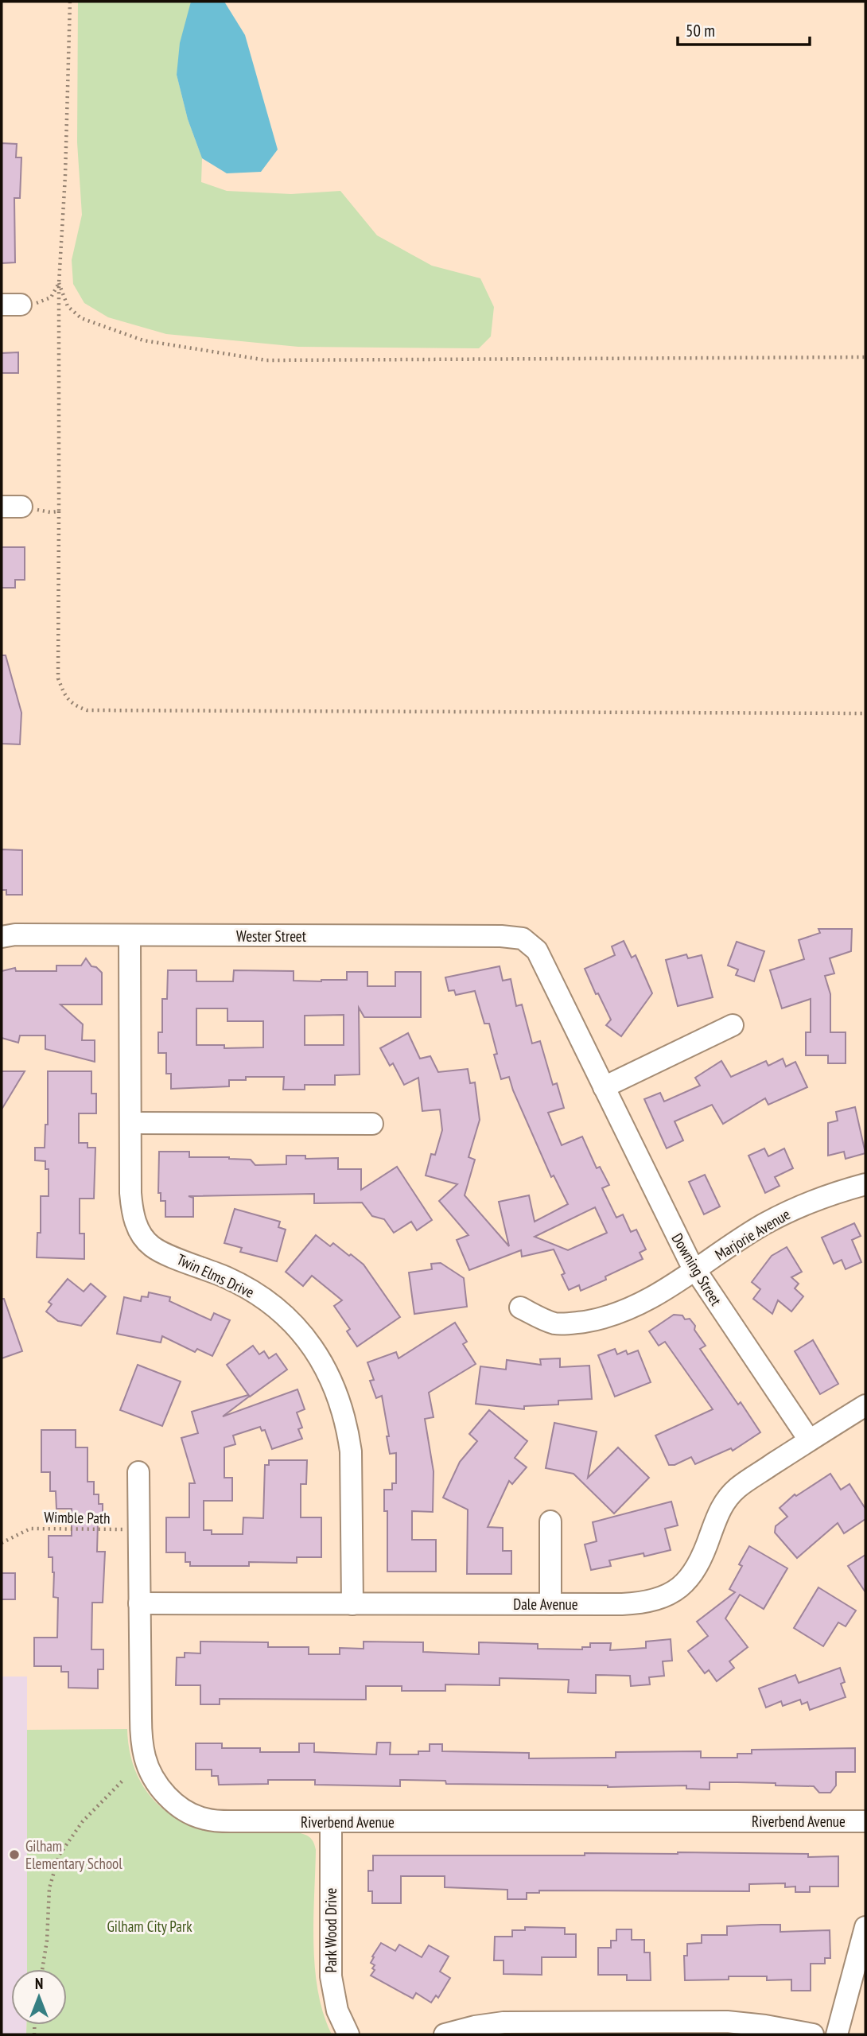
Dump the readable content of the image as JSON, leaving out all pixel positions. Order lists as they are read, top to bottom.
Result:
{
  "streets": {
    "street": [
      "Wester Street",
      "Marjorie Avenue",
      "Downing Street",
      "Twin Elms Drive",
      "Dale Avenue",
      "Riverbend Avenue",
      "Park Wood Drive"
    ],
    "path": ["Wimble Path"]
  },
  "crossings": [
    ["Wester Street", "Downing Street"],
    ["Wester Street", "Twin Elms Drive"],
    ["Marjorie Avenue", "Downing Street"],
    ["Downing Street", "Dale Avenue"],
    ["Twin Elms Drive", "Dale Avenue"],
    ["Dale Avenue", "Riverbend Avenue"],
    ["Riverbend Avenue", "Park Wood Drive"]
  ],
  "parks": ["Gilham City Park"],
  "places": ["Gilham Elementary School"],
  "scale_bar": "50 m",
  "north": "top"
}
